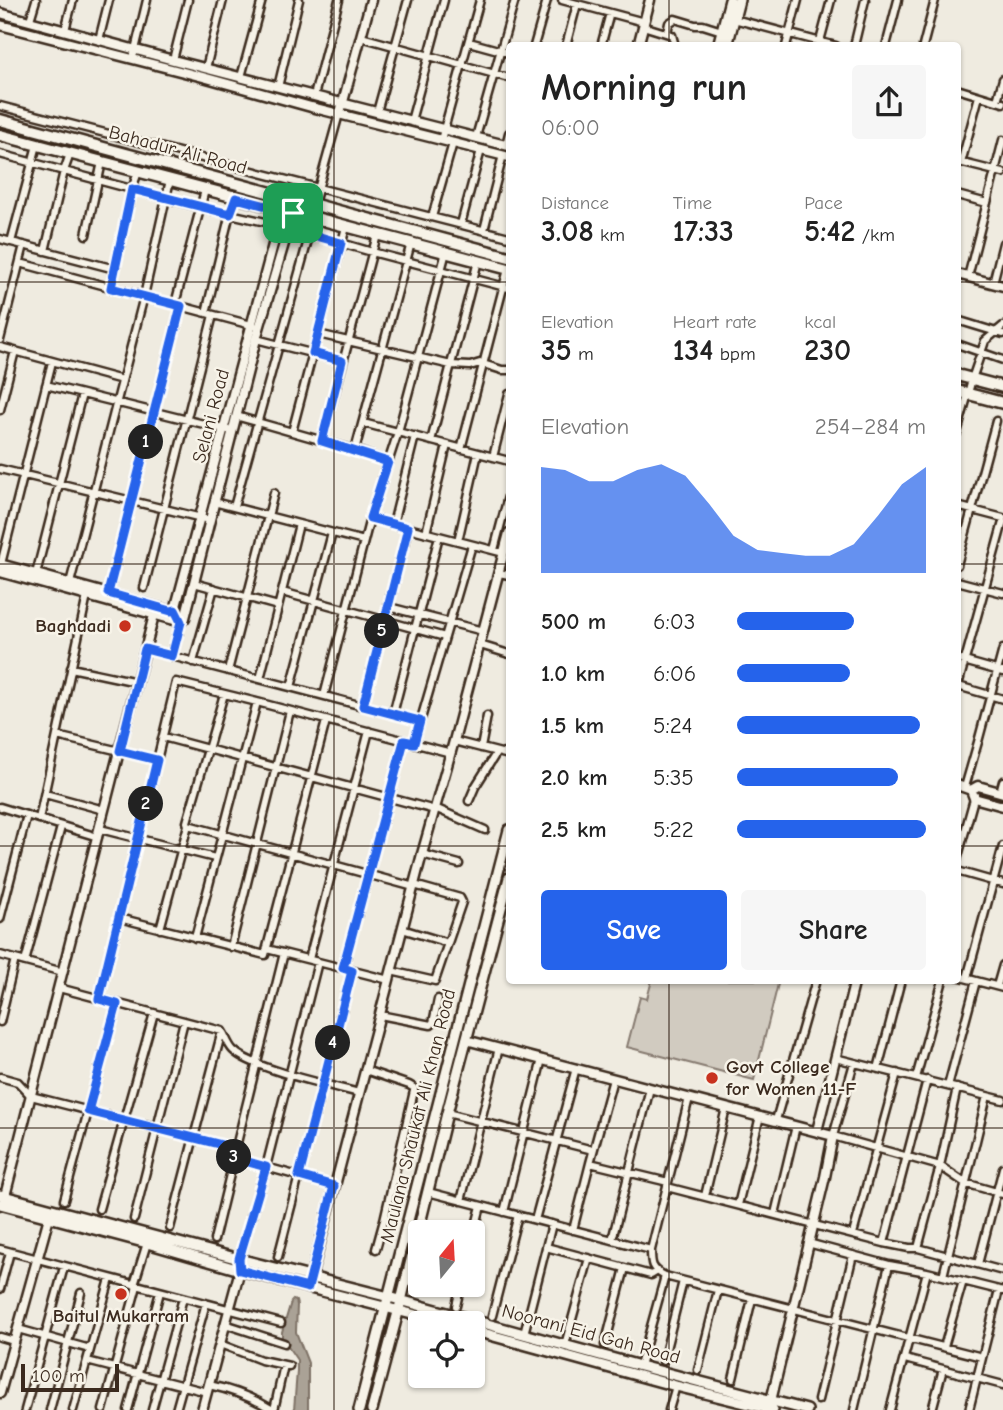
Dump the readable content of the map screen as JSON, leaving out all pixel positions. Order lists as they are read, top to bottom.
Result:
{
  "streets": {
    "main road": ["Bahadur Ali Road", "Maulana Shaukat Ali Khan Road", "Noorani Eid Gah Road"],
    "street": ["Selani Road"]
  },
  "crossings": [
    ["Bahadur Ali Road", "Selani Road"],
    ["Maulana Shaukat Ali Khan Road", "Noorani Eid Gah Road"]
  ],
  "places": ["Baghdadi", "Govt College for Women 11-F", "Baitul Mukarram"],
  "scale_bar": "100 m",
  "north": "top",
  "page": {
    "heading": ["Morning run", "06:00"],
    "stats": [
      ["Distance", "3.08 km"],
      ["Time", "17:33"],
      ["Pace", "5:42 /km"],
      ["Elevation", "35 m"],
      ["Heart rate", "134 bpm"],
      ["kcal", "230"]
    ],
    "chart": ["Elevation", "254–284 m"],
    "pins": [
      "1",
      "5",
      "2",
      "4",
      "3"
    ],
    "list": [
      {
        "name": "500 m",
        "note": "6:03"
      },
      {
        "name": "1.0 km",
        "note": "6:06"
      },
      {
        "name": "1.5 km",
        "note": "5:24"
      },
      {
        "name": "2.0 km",
        "note": "5:35"
      },
      {
        "name": "2.5 km",
        "note": "5:22"
      }
    ],
    "buttons": ["Save", "Share"],
    "scale": "100 m"
  }
}
